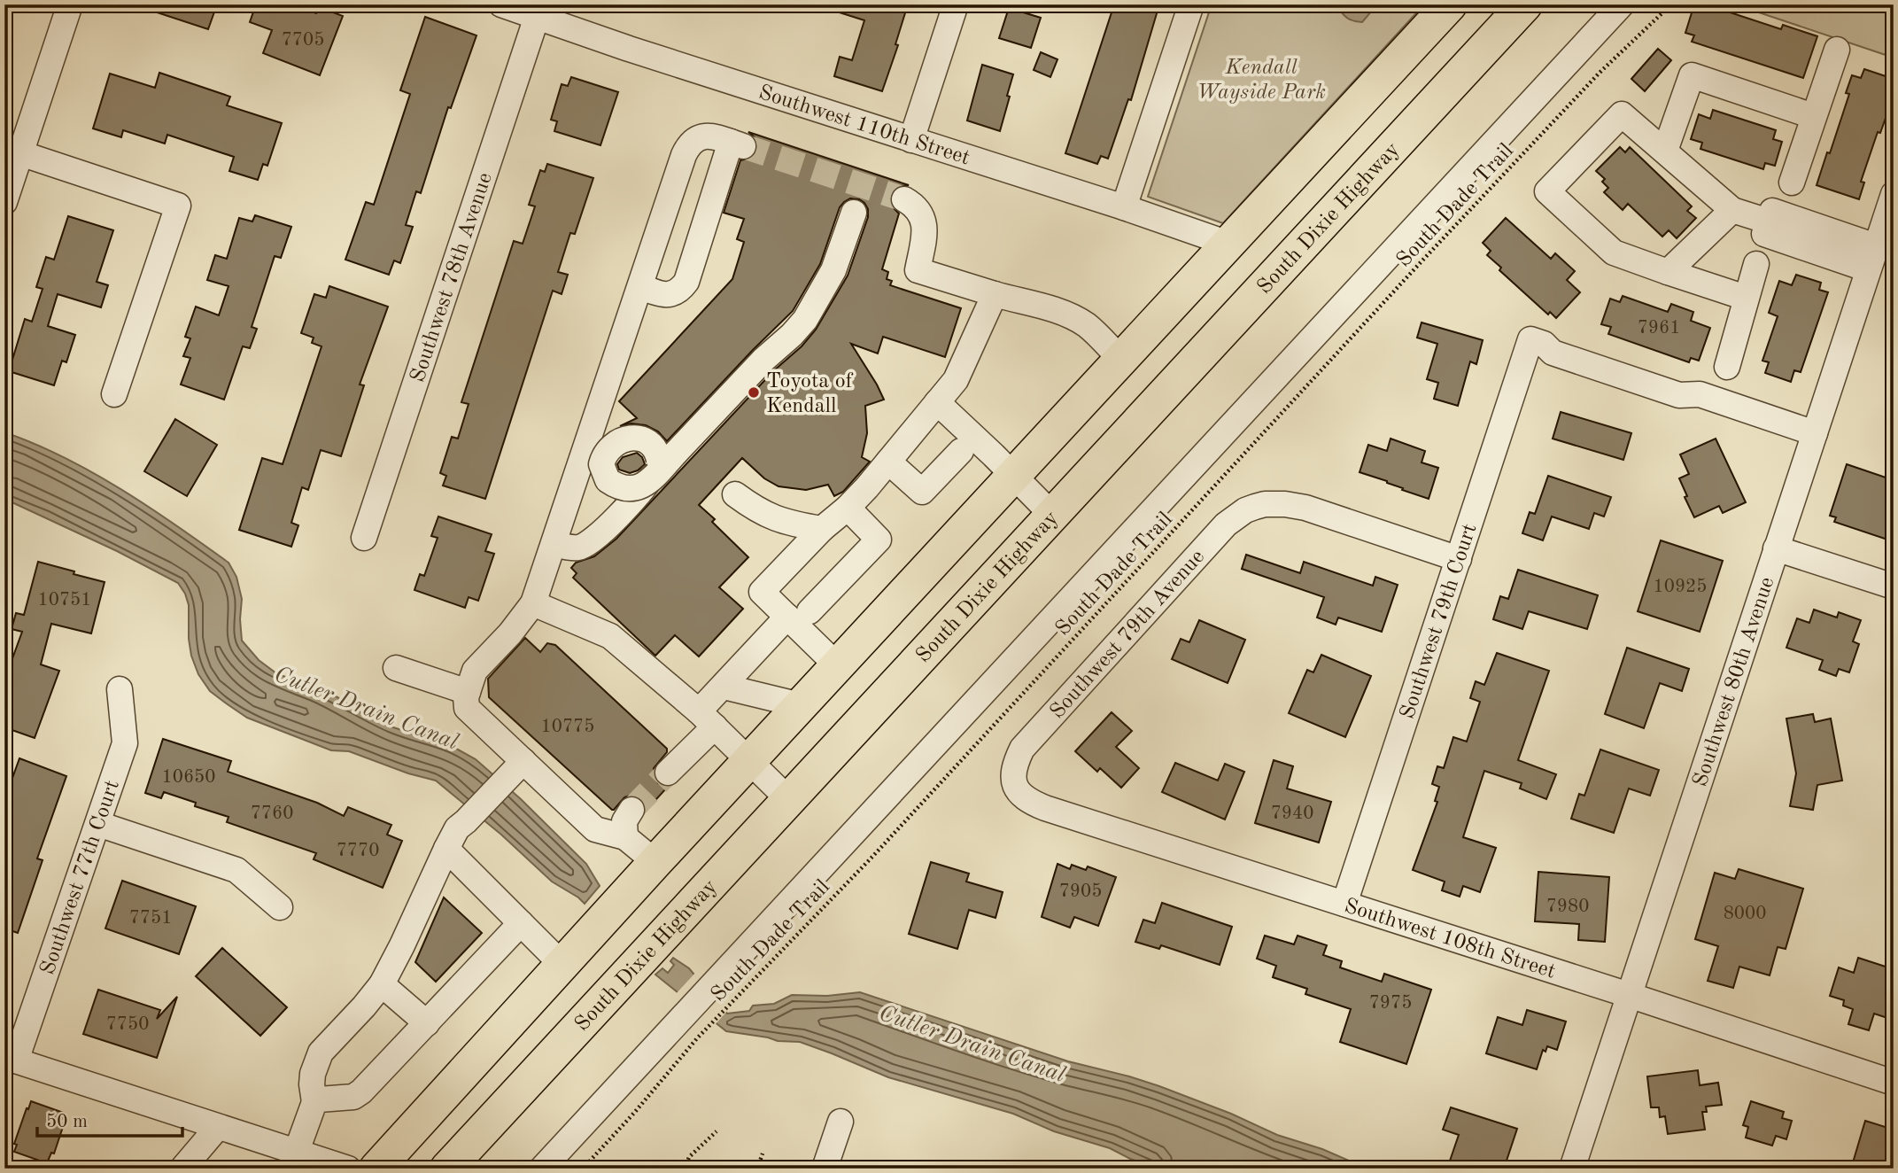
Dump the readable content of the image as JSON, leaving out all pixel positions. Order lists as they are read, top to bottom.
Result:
{
  "streets": {
    "highway": ["South Dixie Highway"],
    "street": [
      "Southwest 110th Street",
      "Southwest 78th Avenue",
      "Southwest 79th Court",
      "Southwest 79th Avenue",
      "Southwest 80th Avenue",
      "Southwest 77th Court",
      "Southwest 108th Street"
    ],
    "path": ["South Dade Trail"]
  },
  "crossings": [
    ["Southwest 110th Street", "Southwest 78th Avenue"],
    ["Southwest 79th Court", "Southwest 79th Avenue"],
    ["Southwest 79th Court", "Southwest 80th Avenue"],
    ["Southwest 79th Court", "Southwest 108th Street"],
    ["Southwest 79th Avenue", "Southwest 108th Street"],
    ["Southwest 80th Avenue", "Southwest 108th Street"]
  ],
  "water": ["Cutler Drain Canal"],
  "parks": ["Kendall Wayside Park"],
  "places": ["Toyota of Kendall"],
  "house_numbers": [
    "7705",
    "7961",
    "10925",
    "10751",
    "10775",
    "10650",
    "7760",
    "7940",
    "7770",
    "7905",
    "7980",
    "8000",
    "7751",
    "7975",
    "7750"
  ],
  "scale_bar": "50 m"
}
